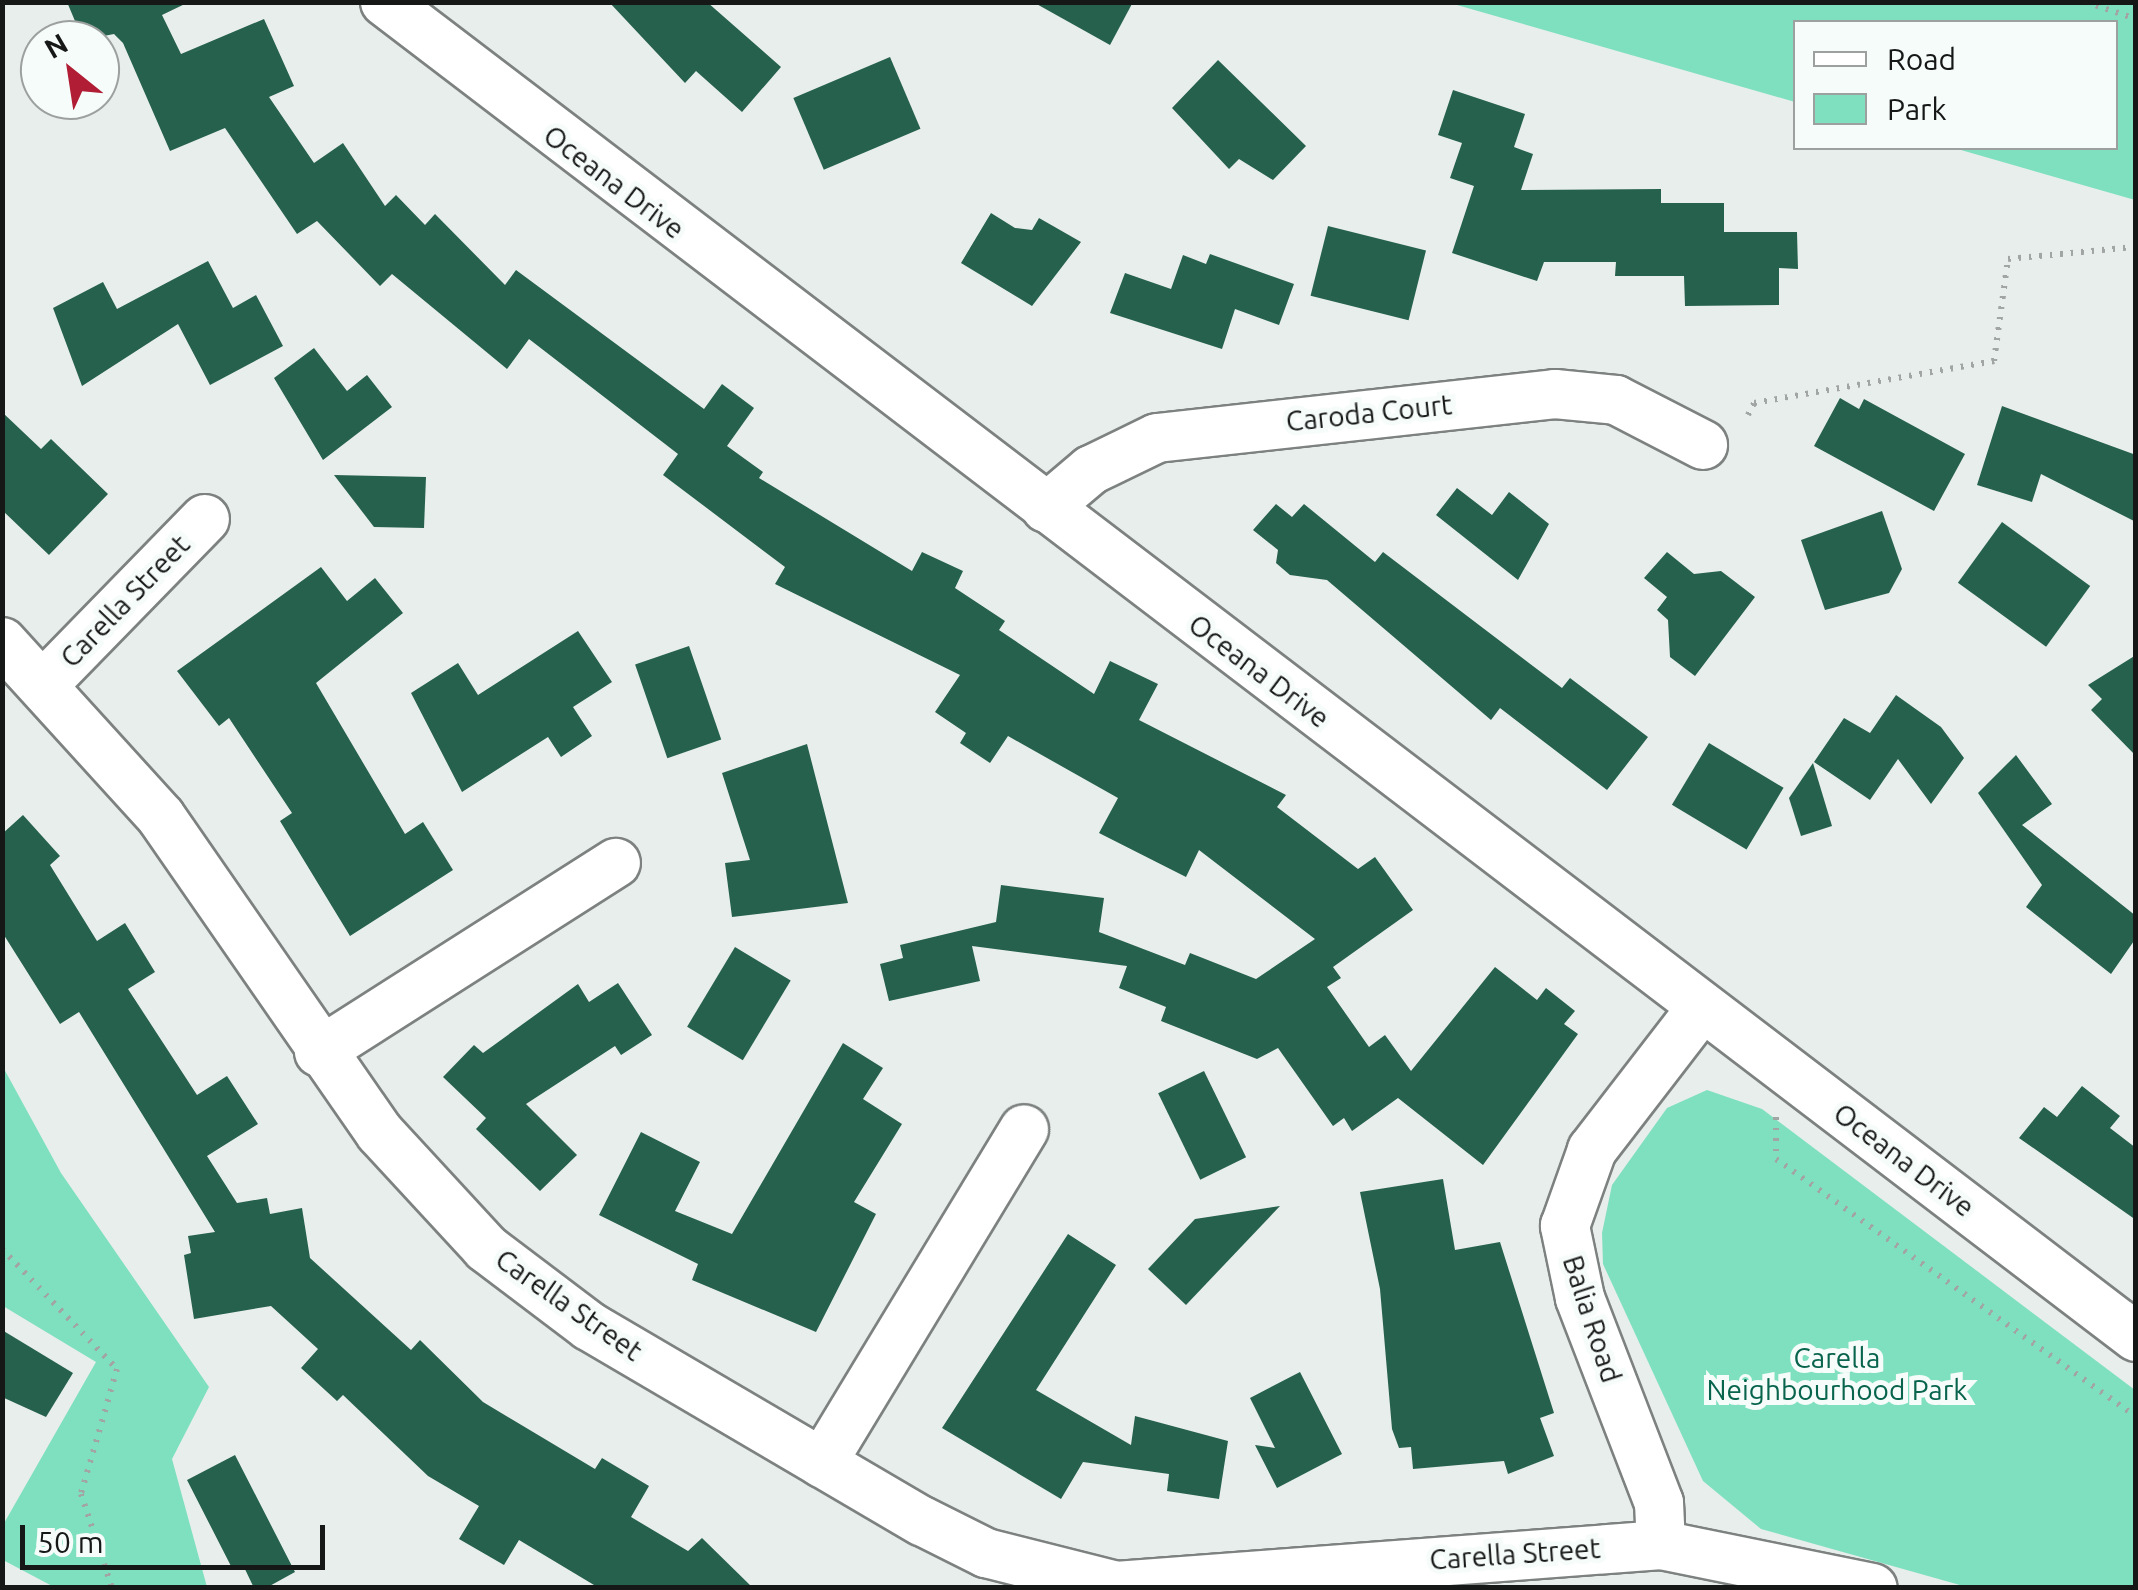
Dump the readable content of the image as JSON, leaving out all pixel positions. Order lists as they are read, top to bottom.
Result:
{
  "streets": {
    "street": [
      "Oceana Drive",
      "Caroda Court",
      "Carella Street",
      "Balia Road"
    ]
  },
  "crossings": [
    ["Oceana Drive", "Caroda Court"],
    ["Oceana Drive", "Balia Road"],
    ["Carella Street", "Balia Road"]
  ],
  "parks": ["Carella Neighbourhood Park"],
  "legend": ["Road", "Park"],
  "scale_bar": "50 m",
  "north": "top left"
}
